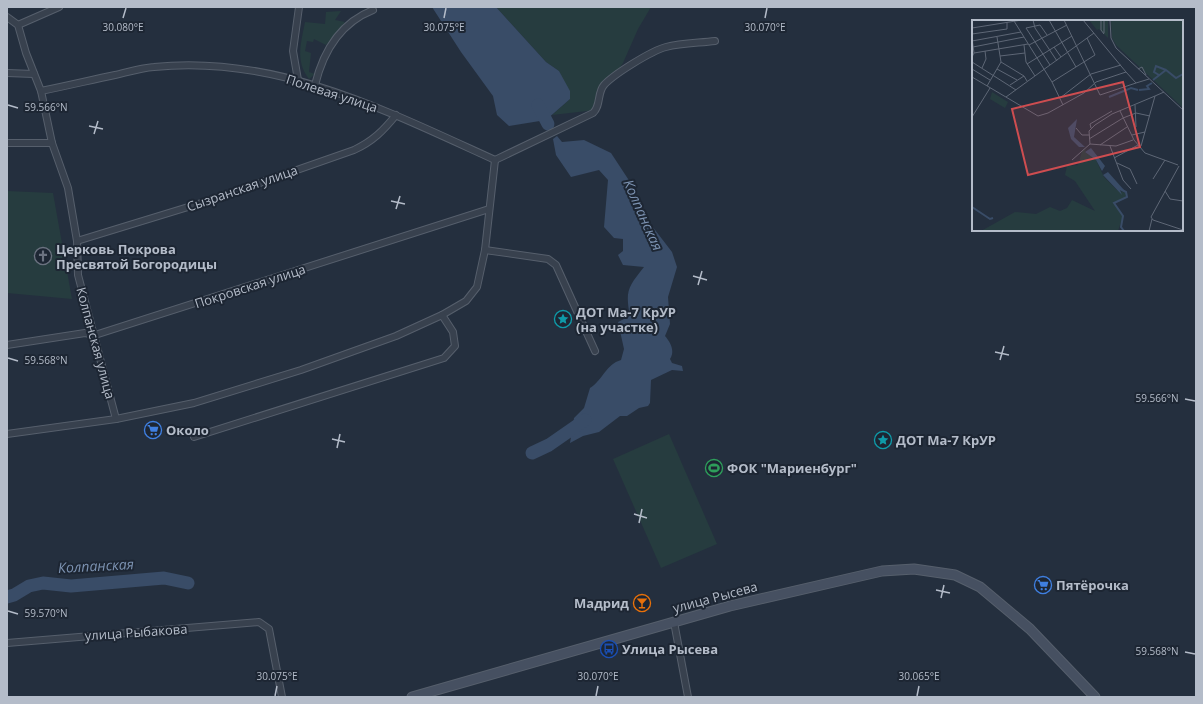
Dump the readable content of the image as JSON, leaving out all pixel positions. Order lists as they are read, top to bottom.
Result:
{
  "streets": {
    "main road": ["улица Рысева"],
    "street": [
      "Полевая улица",
      "Сызранская улица",
      "Покровская улица",
      "Колпанская улица",
      "улица Рыбакова"
    ]
  },
  "crossings": [
    ["Полевая улица", "Сызранская улица"],
    ["Полевая улица", "Колпанская улица"],
    ["Сызранская улица", "Колпанская улица"],
    ["Покровская улица", "Колпанская улица"]
  ],
  "water": ["Колпанская"],
  "places": {
    "church": ["Церковь Покрова Пресвятой Богородицы"],
    "place": ["ДОТ Ма-7 КрУР (на участке)", "ДОТ Ма-7 КрУР"],
    "supermarket": ["Около", "Пятёрочка"],
    "sports": ["ФОК \"Мариенбург\""],
    "bar": ["Мадрид"],
    "bus stop": ["Улица Рысева"]
  },
  "coordinates": [
    "30.080°E",
    "30.075°E",
    "30.070°E",
    "59.566°N",
    "59.568°N",
    "59.570°N",
    "30.065°E"
  ]
}
